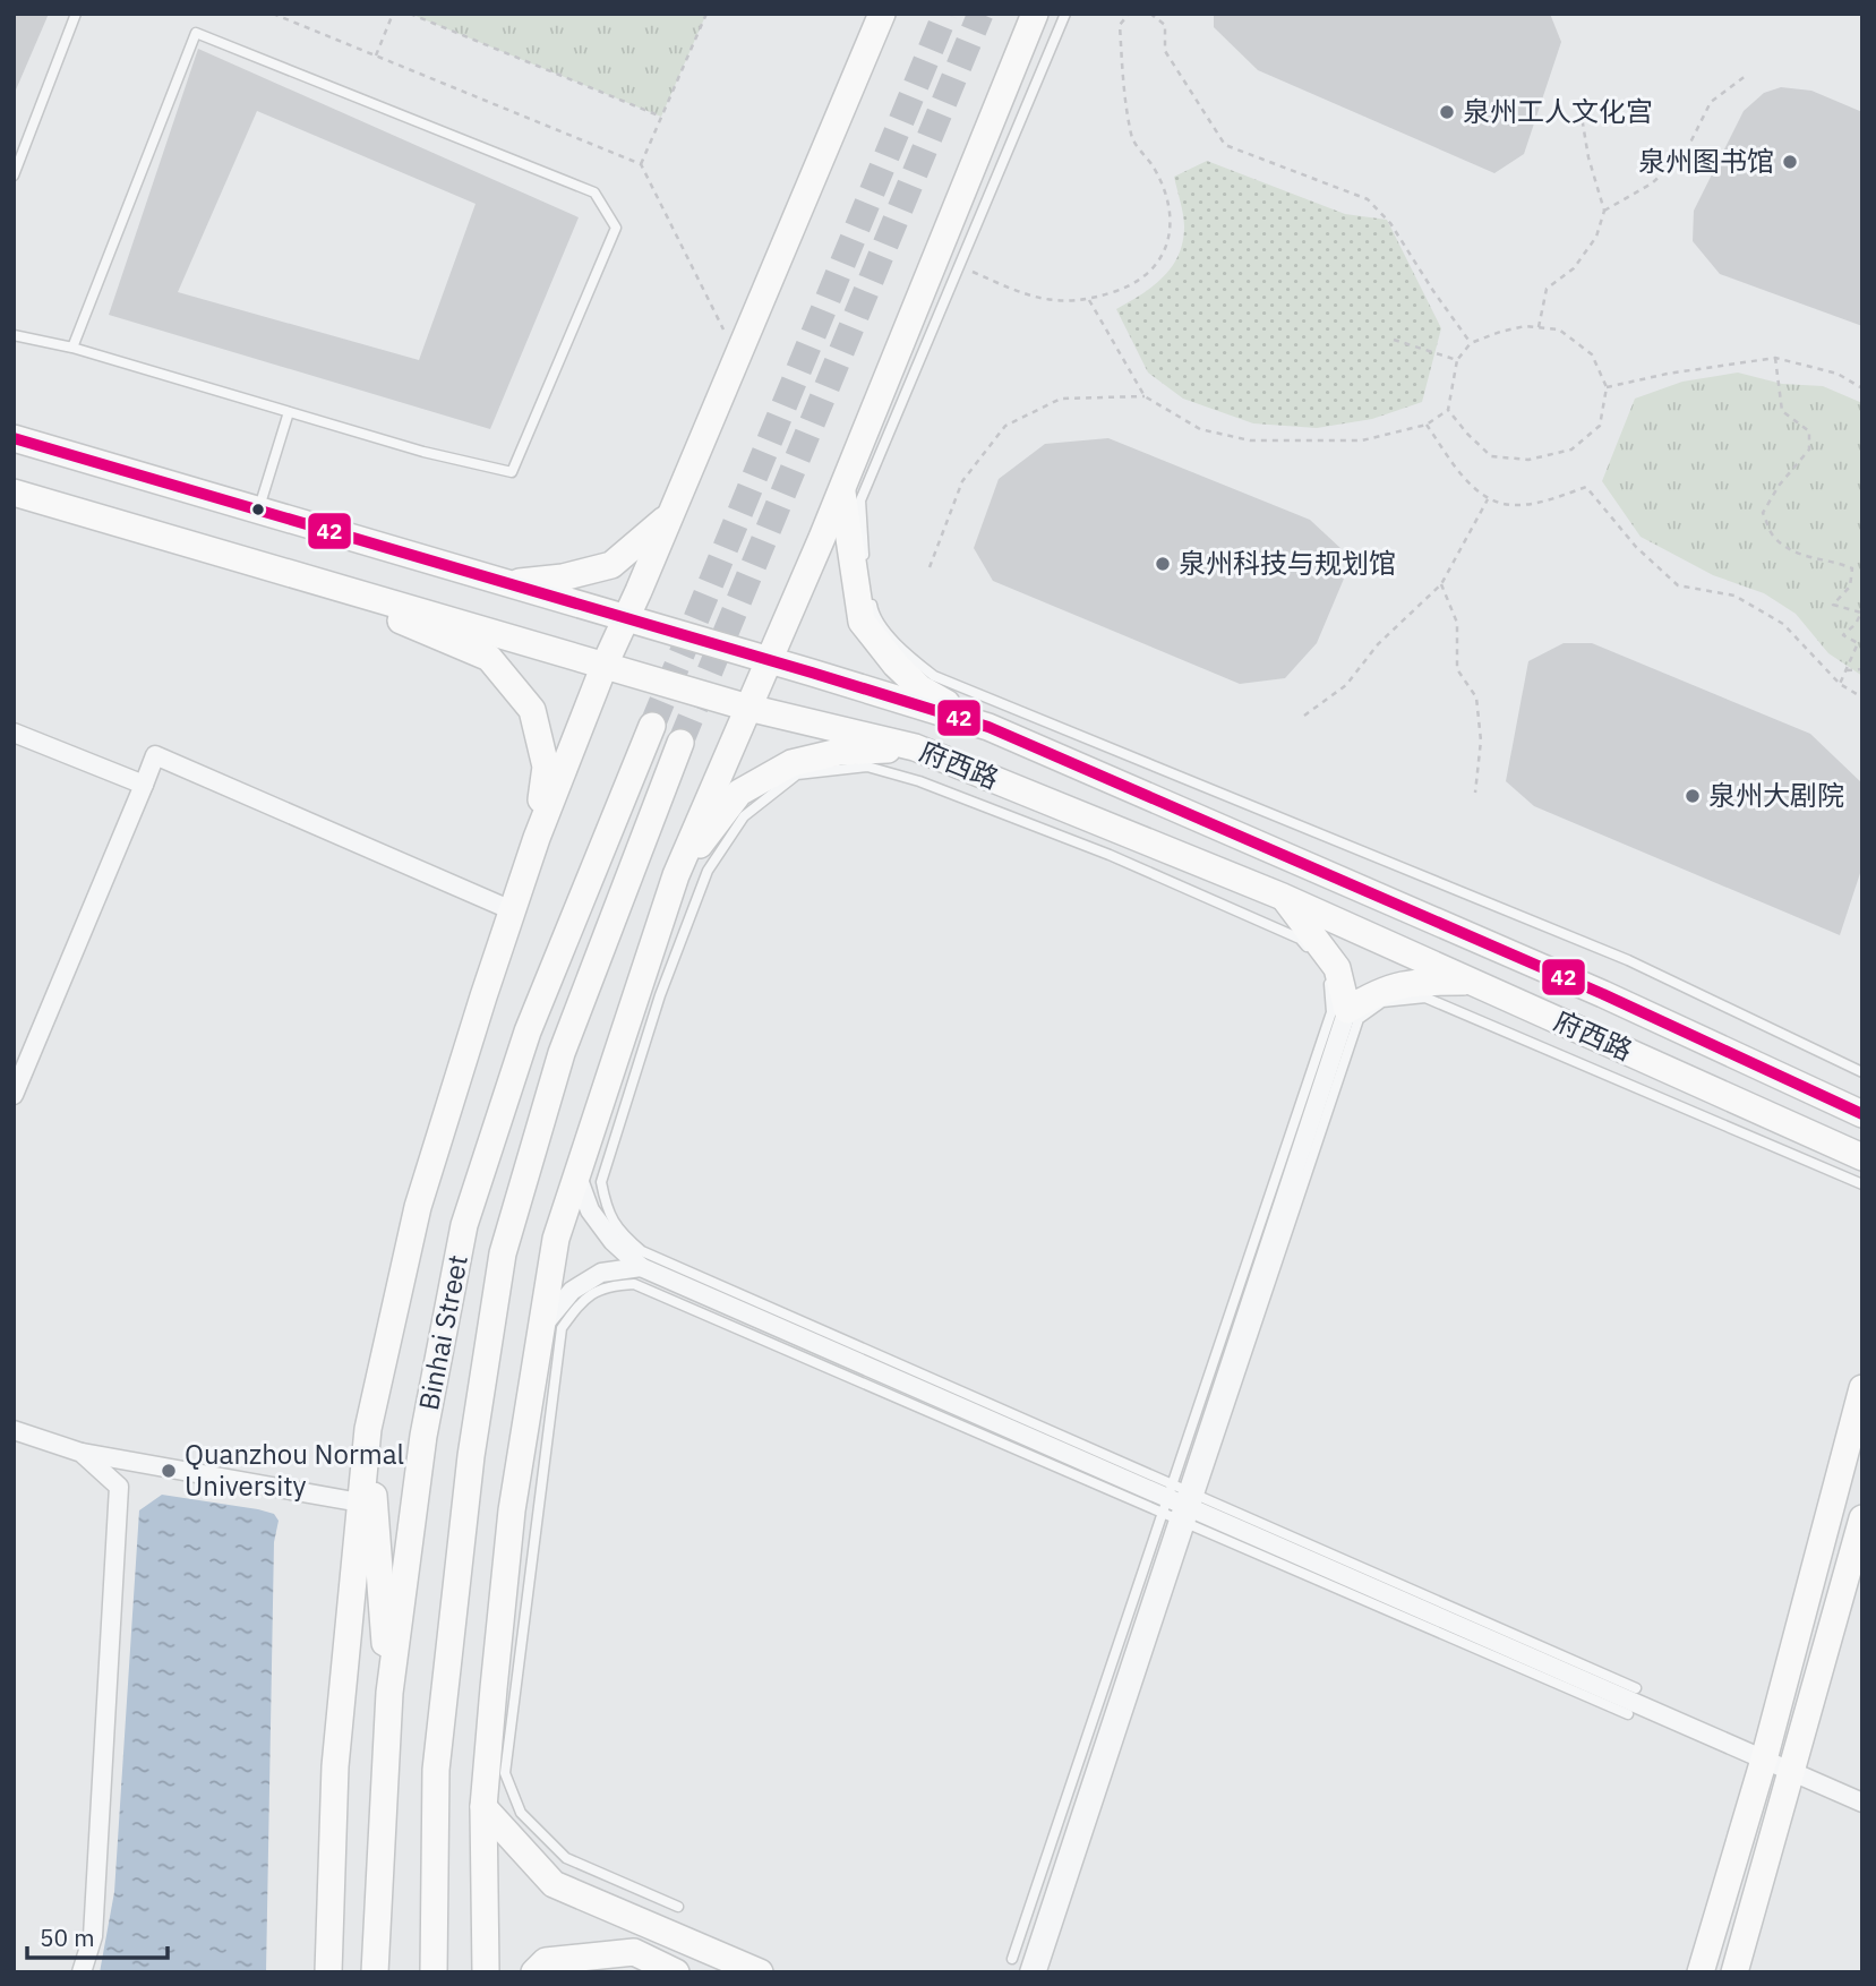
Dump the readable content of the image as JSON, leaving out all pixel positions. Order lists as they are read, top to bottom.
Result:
{
  "streets": {
    "street": ["府西路", "Binhai Street"]
  },
  "places": [
    "泉州工人文化宫",
    "泉州图书馆",
    "泉州科技与规划馆",
    "泉州大剧院",
    "Quanzhou Normal University"
  ],
  "lines": ["transit line 42"],
  "scale_bar": "50 m"
}
